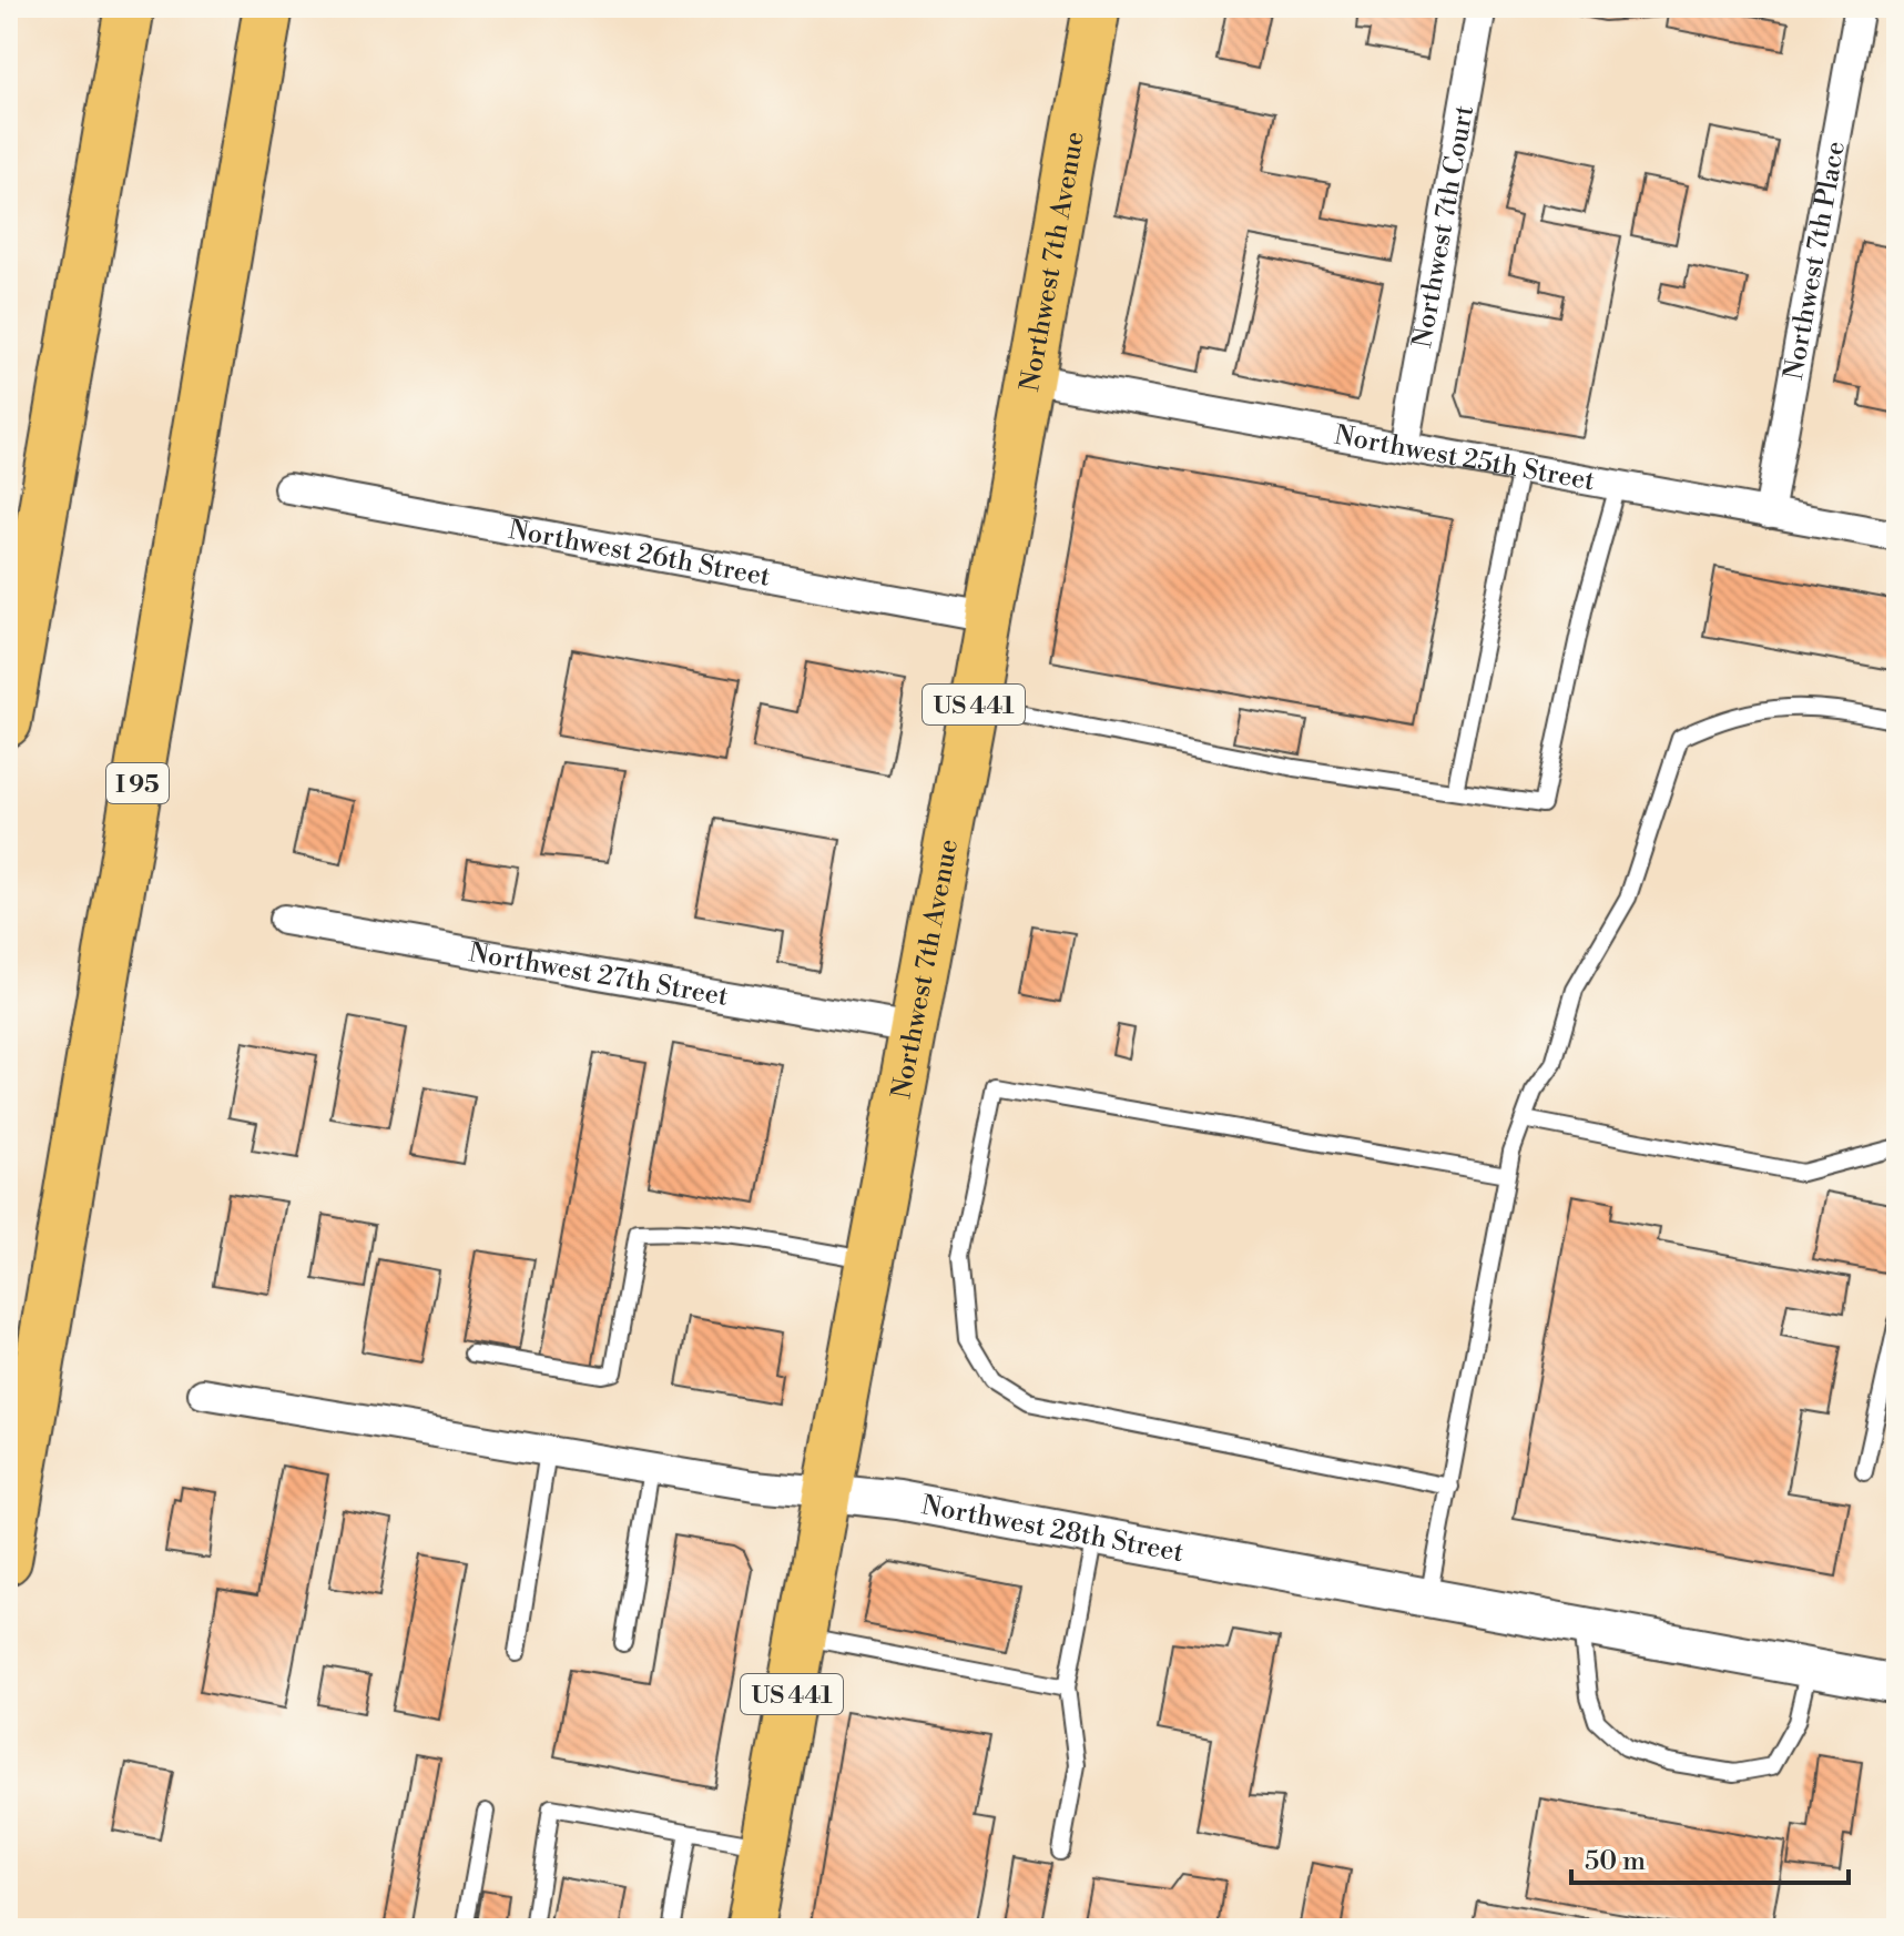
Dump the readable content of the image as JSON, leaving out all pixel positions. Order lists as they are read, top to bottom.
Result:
{
  "streets": {
    "highway": ["I 95"],
    "main road": ["Northwest 7th Avenue", "US 441"],
    "street": [
      "Northwest 7th Court",
      "Northwest 7th Place",
      "Northwest 25th Street",
      "Northwest 26th Street",
      "Northwest 27th Street",
      "Northwest 28th Street"
    ]
  },
  "crossings": [
    ["Northwest 7th Court", "Northwest 25th Street"],
    ["Northwest 7th Place", "Northwest 25th Street"],
    ["Northwest 7th Avenue", "Northwest 25th Street"],
    ["Northwest 7th Avenue", "Northwest 26th Street"],
    ["Northwest 7th Avenue", "Northwest 27th Street"],
    ["Northwest 7th Avenue", "Northwest 28th Street"]
  ],
  "scale_bar": "50 m"
}
